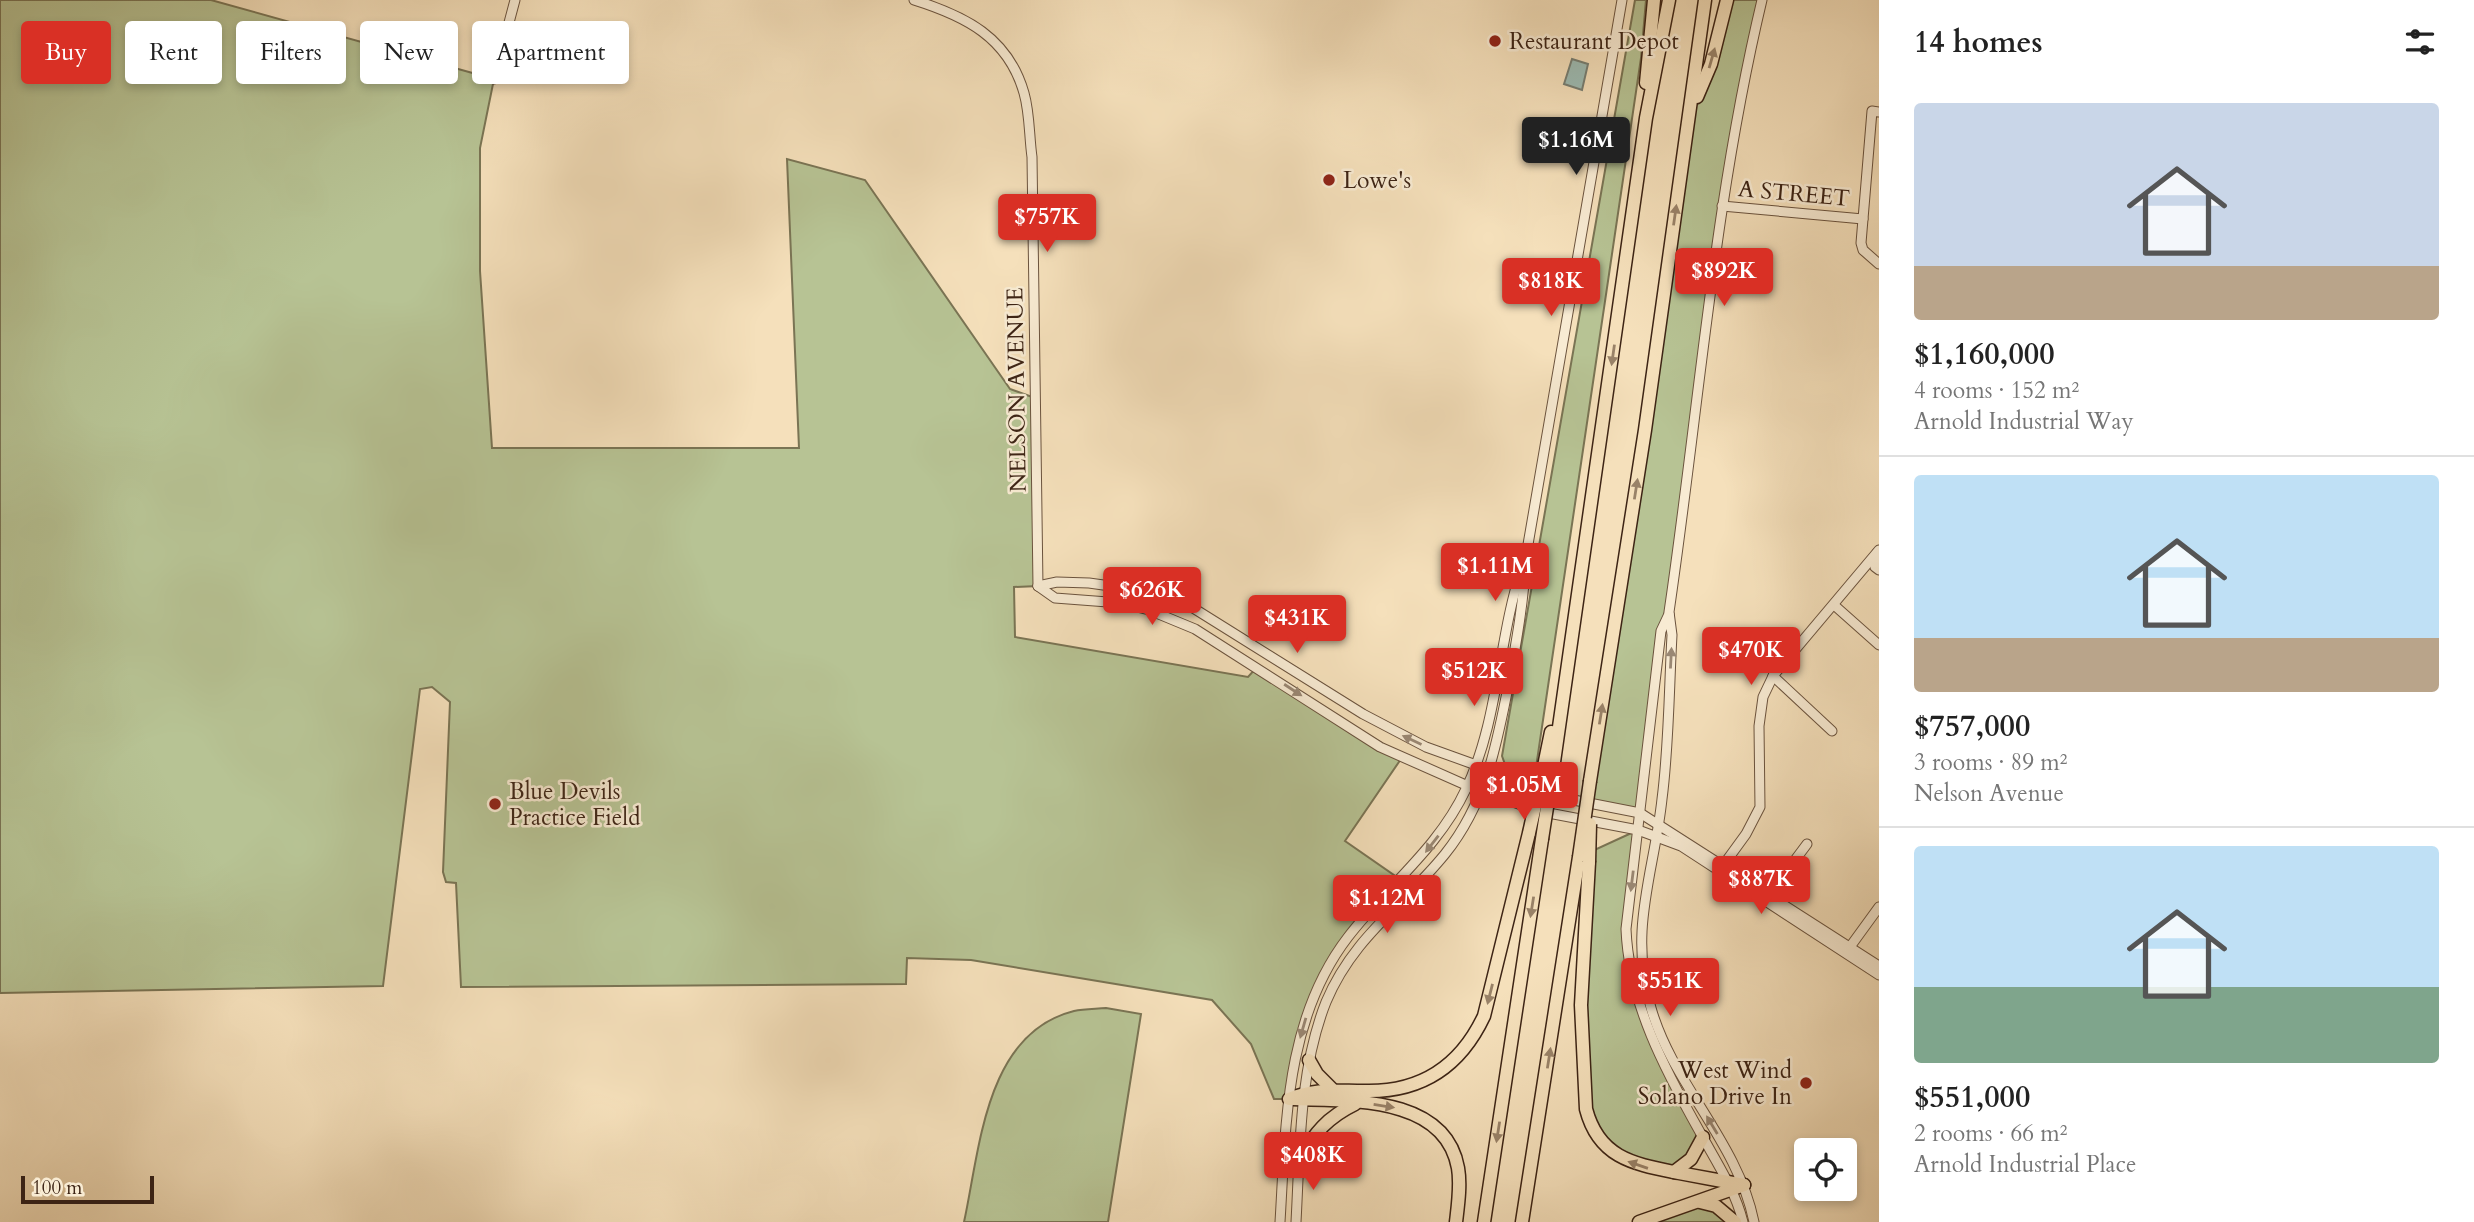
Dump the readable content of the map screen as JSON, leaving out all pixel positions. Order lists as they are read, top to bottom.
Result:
{
  "streets": {
    "street": ["A STREET", "NELSON AVENUE"]
  },
  "places": [
    "Restaurant Depot",
    "Lowe's",
    "Blue Devils Practice Field",
    "West Wind Solano Drive In"
  ],
  "scale_bar": "100 m",
  "page": {
    "heading": "14 homes",
    "chip": [
      "Buy",
      "Rent",
      "Filters",
      "New",
      "Apartment"
    ],
    "list": [
      {
        "name": "$1,160,000",
        "note": "4 rooms · 152 m² · Arnold Industrial Way"
      },
      {
        "name": "$757,000",
        "note": "3 rooms · 89 m² · Nelson Avenue"
      },
      {
        "name": "$551,000",
        "note": "2 rooms · 66 m² · Arnold Industrial Place"
      }
    ],
    "price": [
      "$1.16M",
      "$757K",
      "$892K",
      "$818K",
      "$1.11M",
      "$626K",
      "$431K",
      "$470K",
      "$512K",
      "$1.05M",
      "$887K",
      "$1.12M",
      "$551K",
      "$408K"
    ],
    "scale": "100 m"
  }
}
